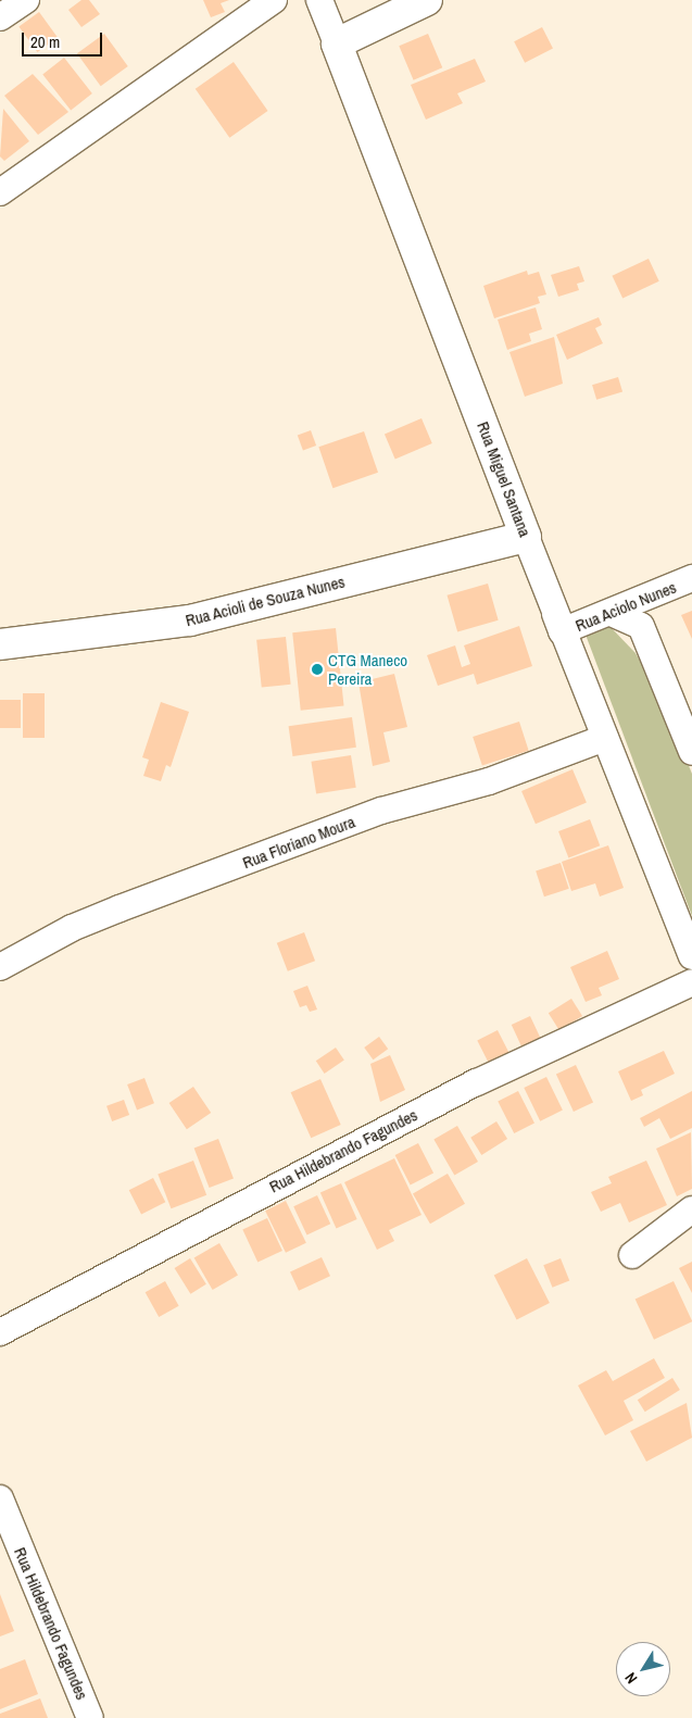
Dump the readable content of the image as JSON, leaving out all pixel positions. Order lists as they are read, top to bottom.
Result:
{
  "streets": {
    "street": [
      "Rua Miguel Santana",
      "Rua Acioli de Souza Nunes",
      "Rua Aciolo Nunes",
      "Rua Floriano Moura",
      "Rua Hildebrando Fagundes"
    ]
  },
  "crossings": [
    ["Rua Miguel Santana", "Rua Acioli de Souza Nunes"],
    ["Rua Miguel Santana", "Rua Aciolo Nunes"],
    ["Rua Miguel Santana", "Rua Floriano Moura"],
    ["Rua Acioli de Souza Nunes", "Rua Aciolo Nunes"]
  ],
  "places": ["CTG Maneco Pereira"],
  "scale_bar": "20 m",
  "north": "bottom left"
}
